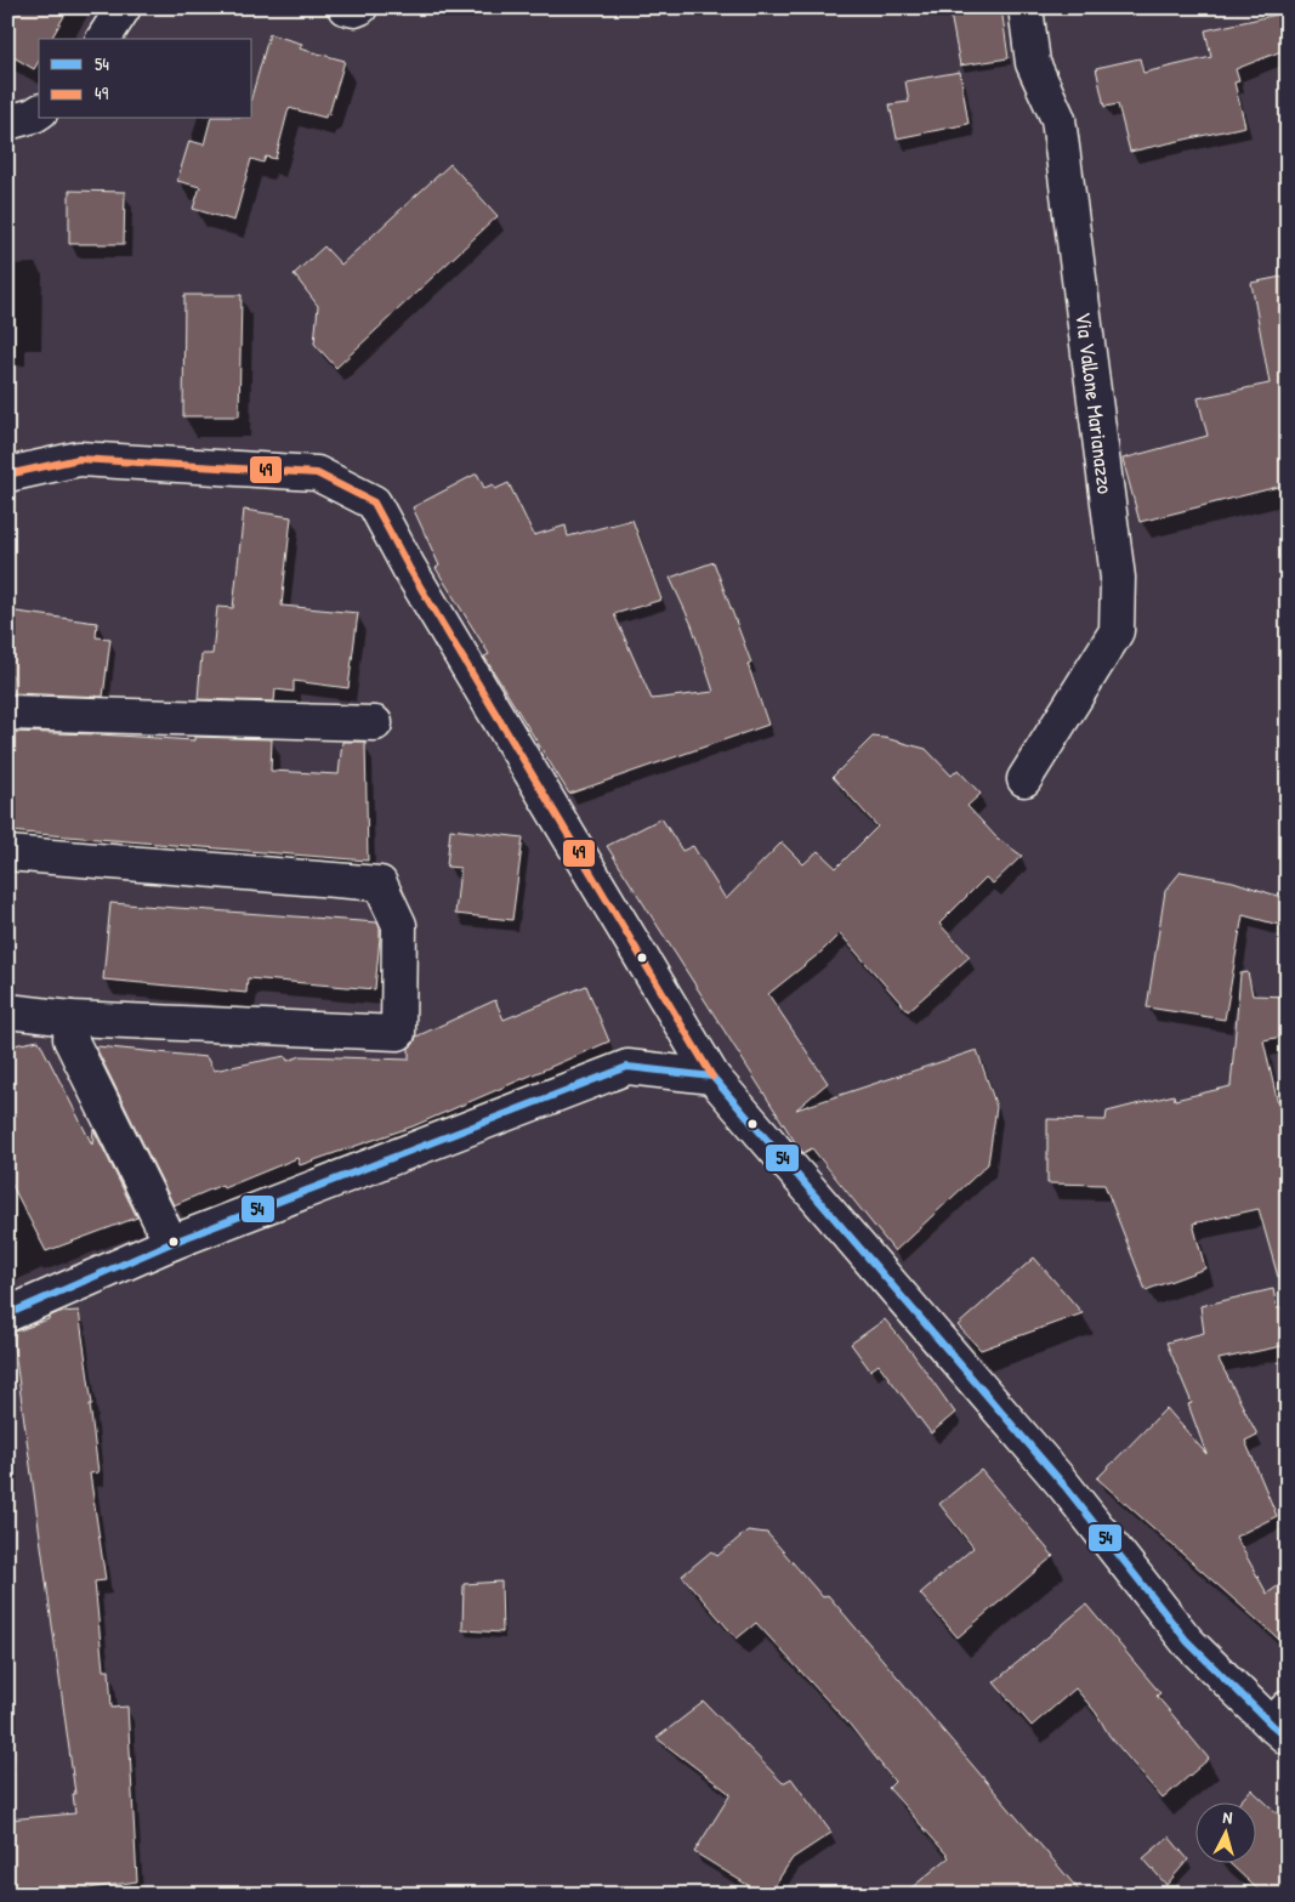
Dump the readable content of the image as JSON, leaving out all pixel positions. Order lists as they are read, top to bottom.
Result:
{
  "streets": {
    "street": ["Via Vallone Marianazzo"]
  },
  "lines": ["transit line 49", "transit line 54"],
  "legend": ["54", "49"],
  "north": "top"
}
